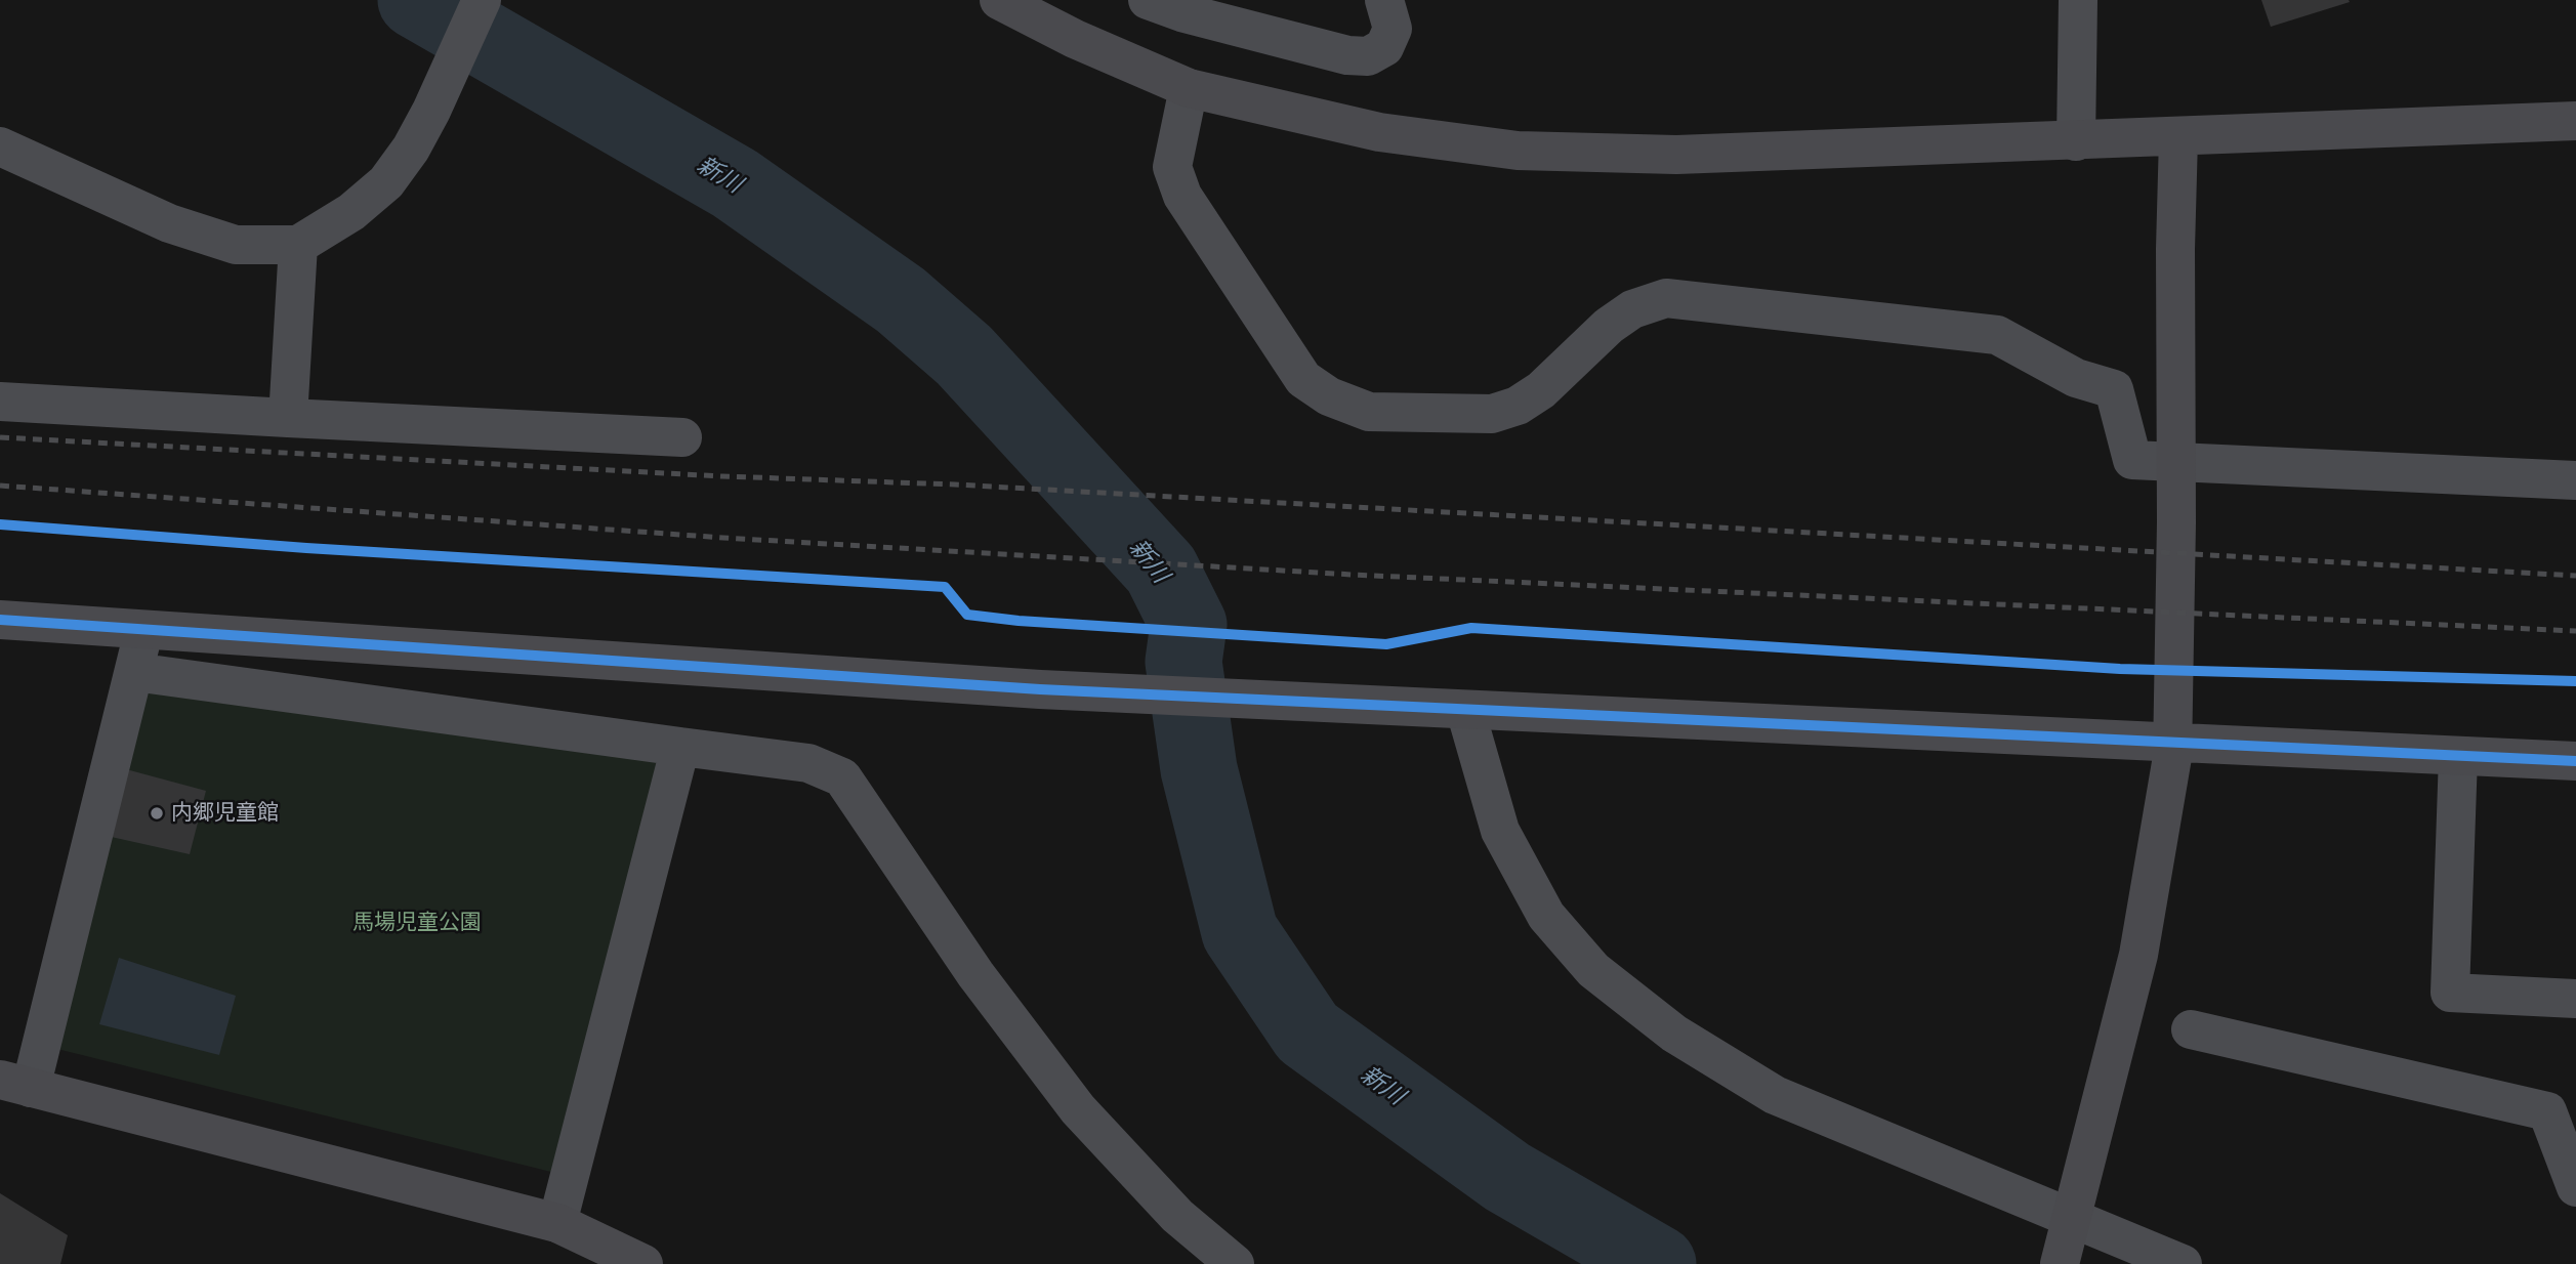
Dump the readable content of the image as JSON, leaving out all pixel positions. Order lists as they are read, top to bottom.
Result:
{
  "water": ["新川"],
  "parks": ["馬場児童公園"],
  "places": ["内郷児童館"]
}
